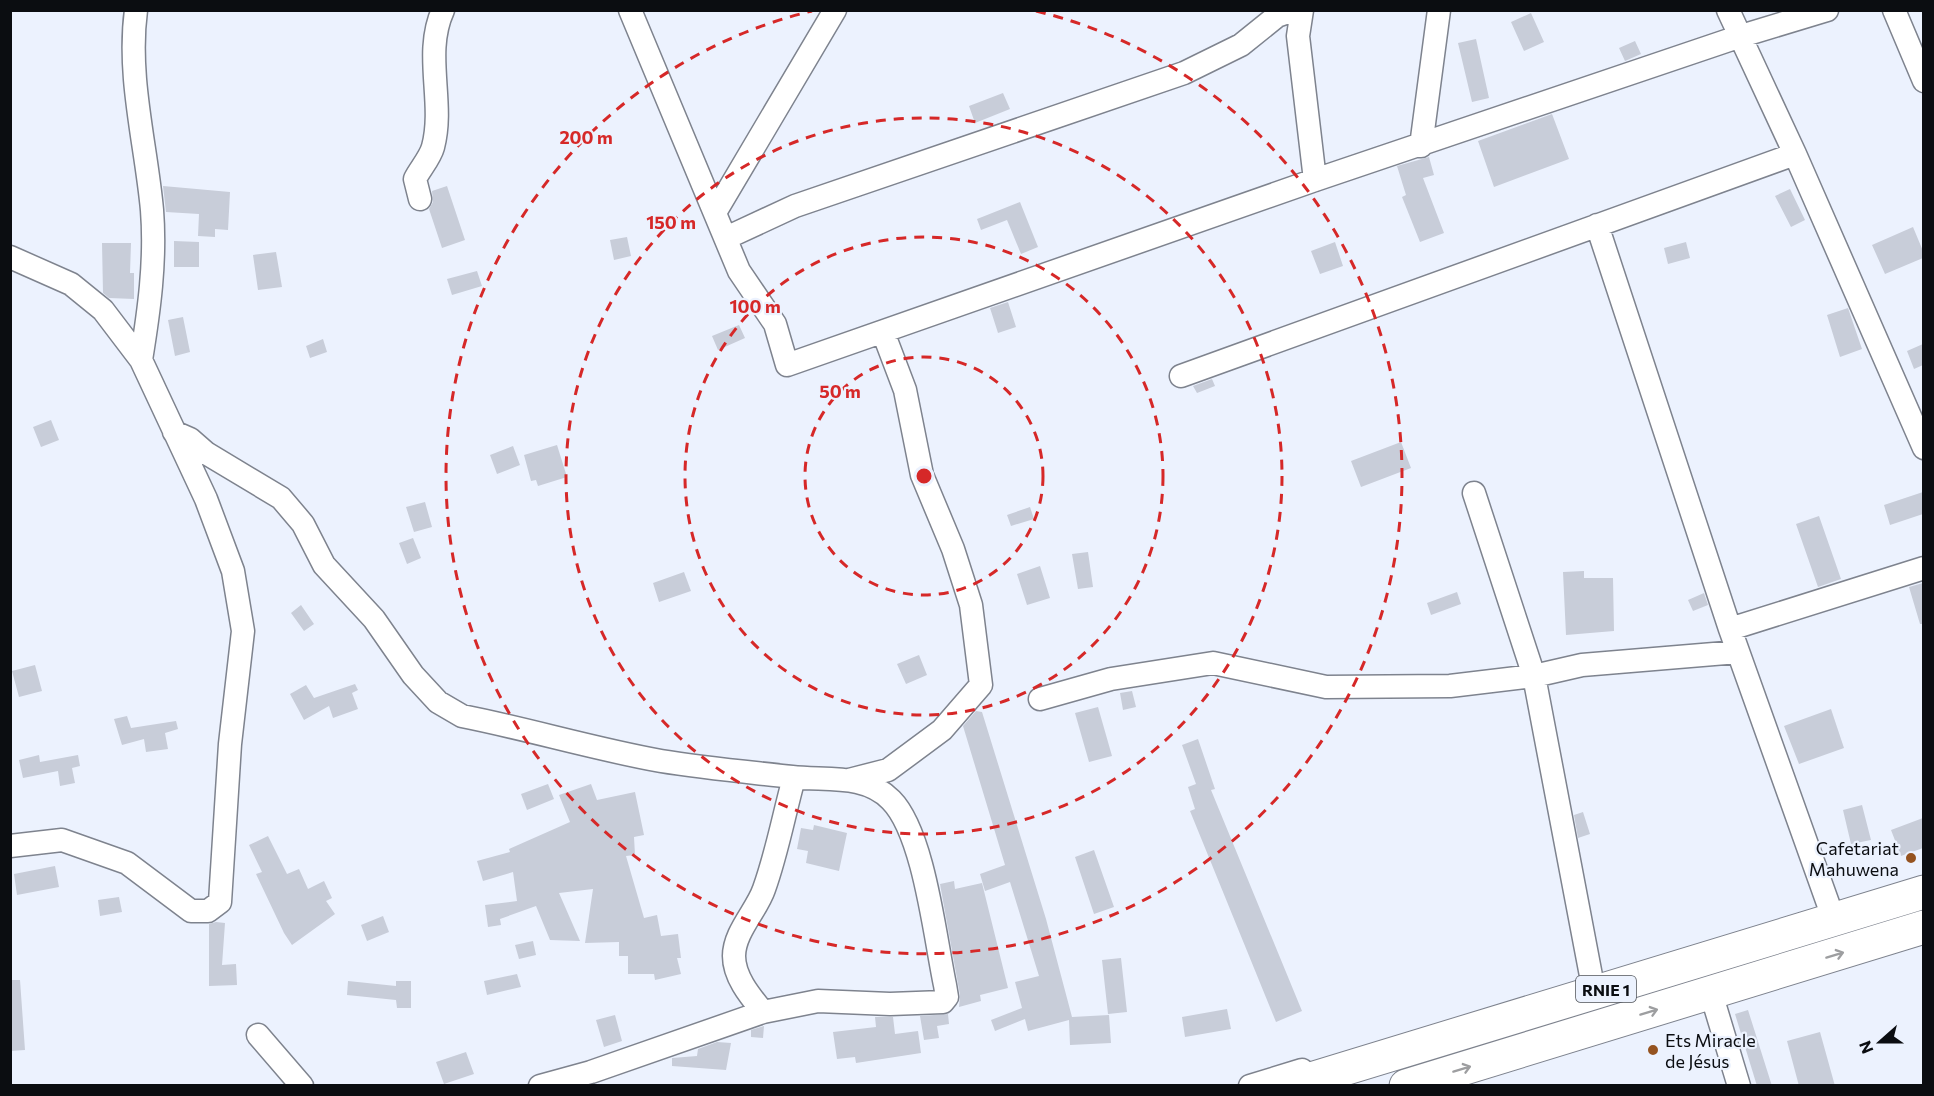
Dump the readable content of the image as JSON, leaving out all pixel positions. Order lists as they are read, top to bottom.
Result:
{
  "streets": {
    "highway": ["RNIE 1"]
  },
  "places": ["Cafetariat Mahuwena", "Ets Miracle de Jésus"],
  "north": "left",
  "rings": [
    "200 m",
    "150 m",
    "100 m",
    "50 m"
  ]
}
